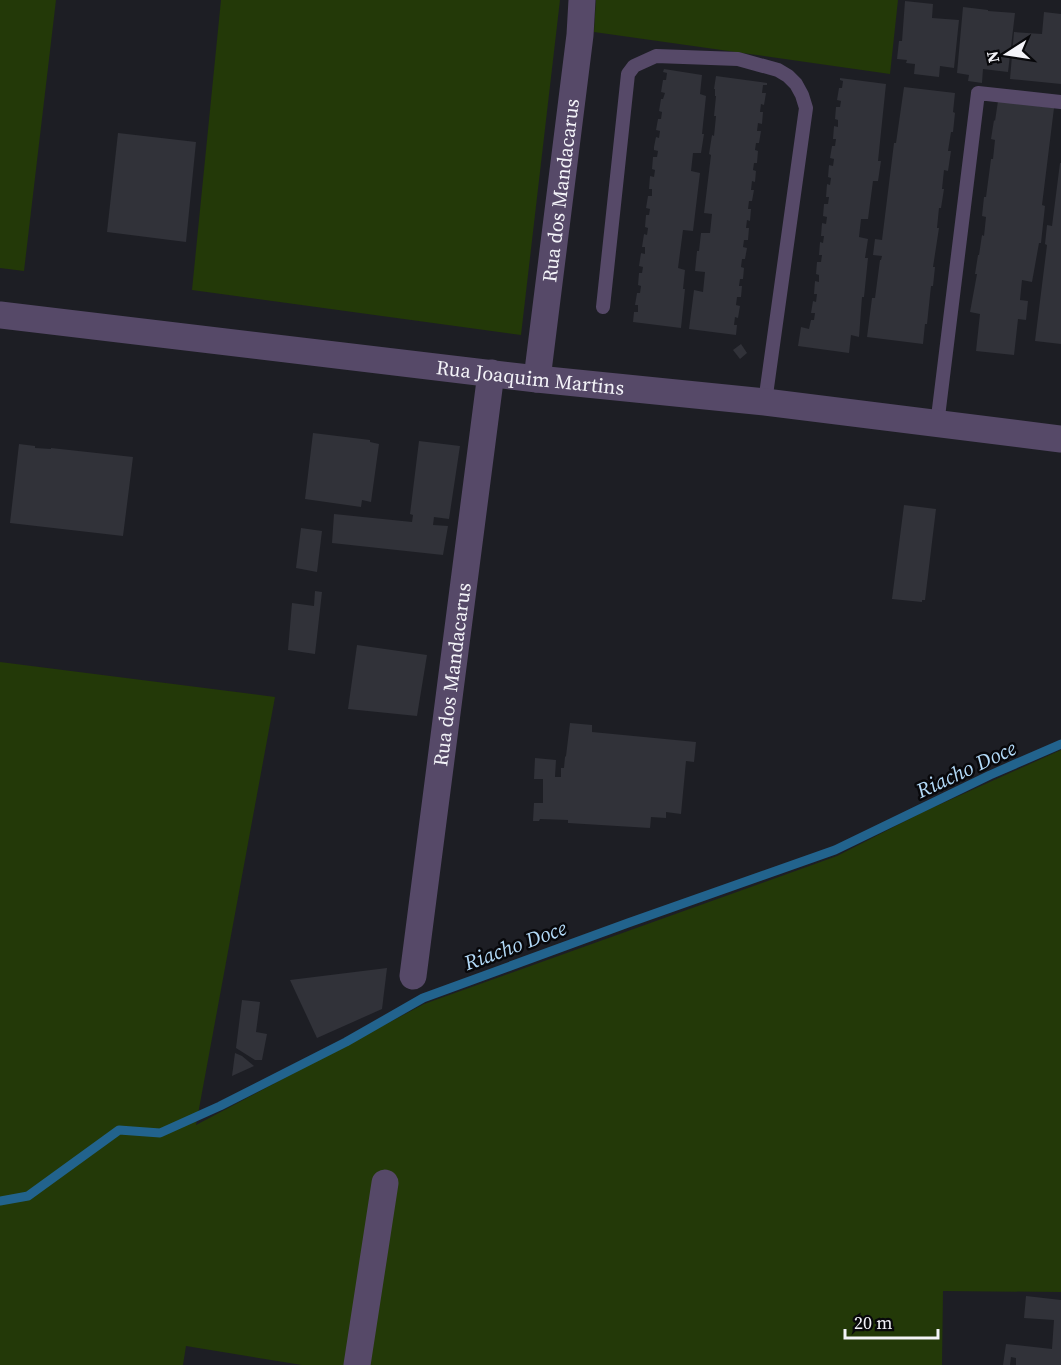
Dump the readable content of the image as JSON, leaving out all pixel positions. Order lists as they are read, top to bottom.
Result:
{
  "streets": {
    "street": ["Rua dos Mandacarus", "Rua Joaquim Martins"]
  },
  "crossings": [
    ["Rua dos Mandacarus", "Rua Joaquim Martins"]
  ],
  "water": ["Riacho Doce"],
  "scale_bar": "20 m",
  "north": "left"
}
